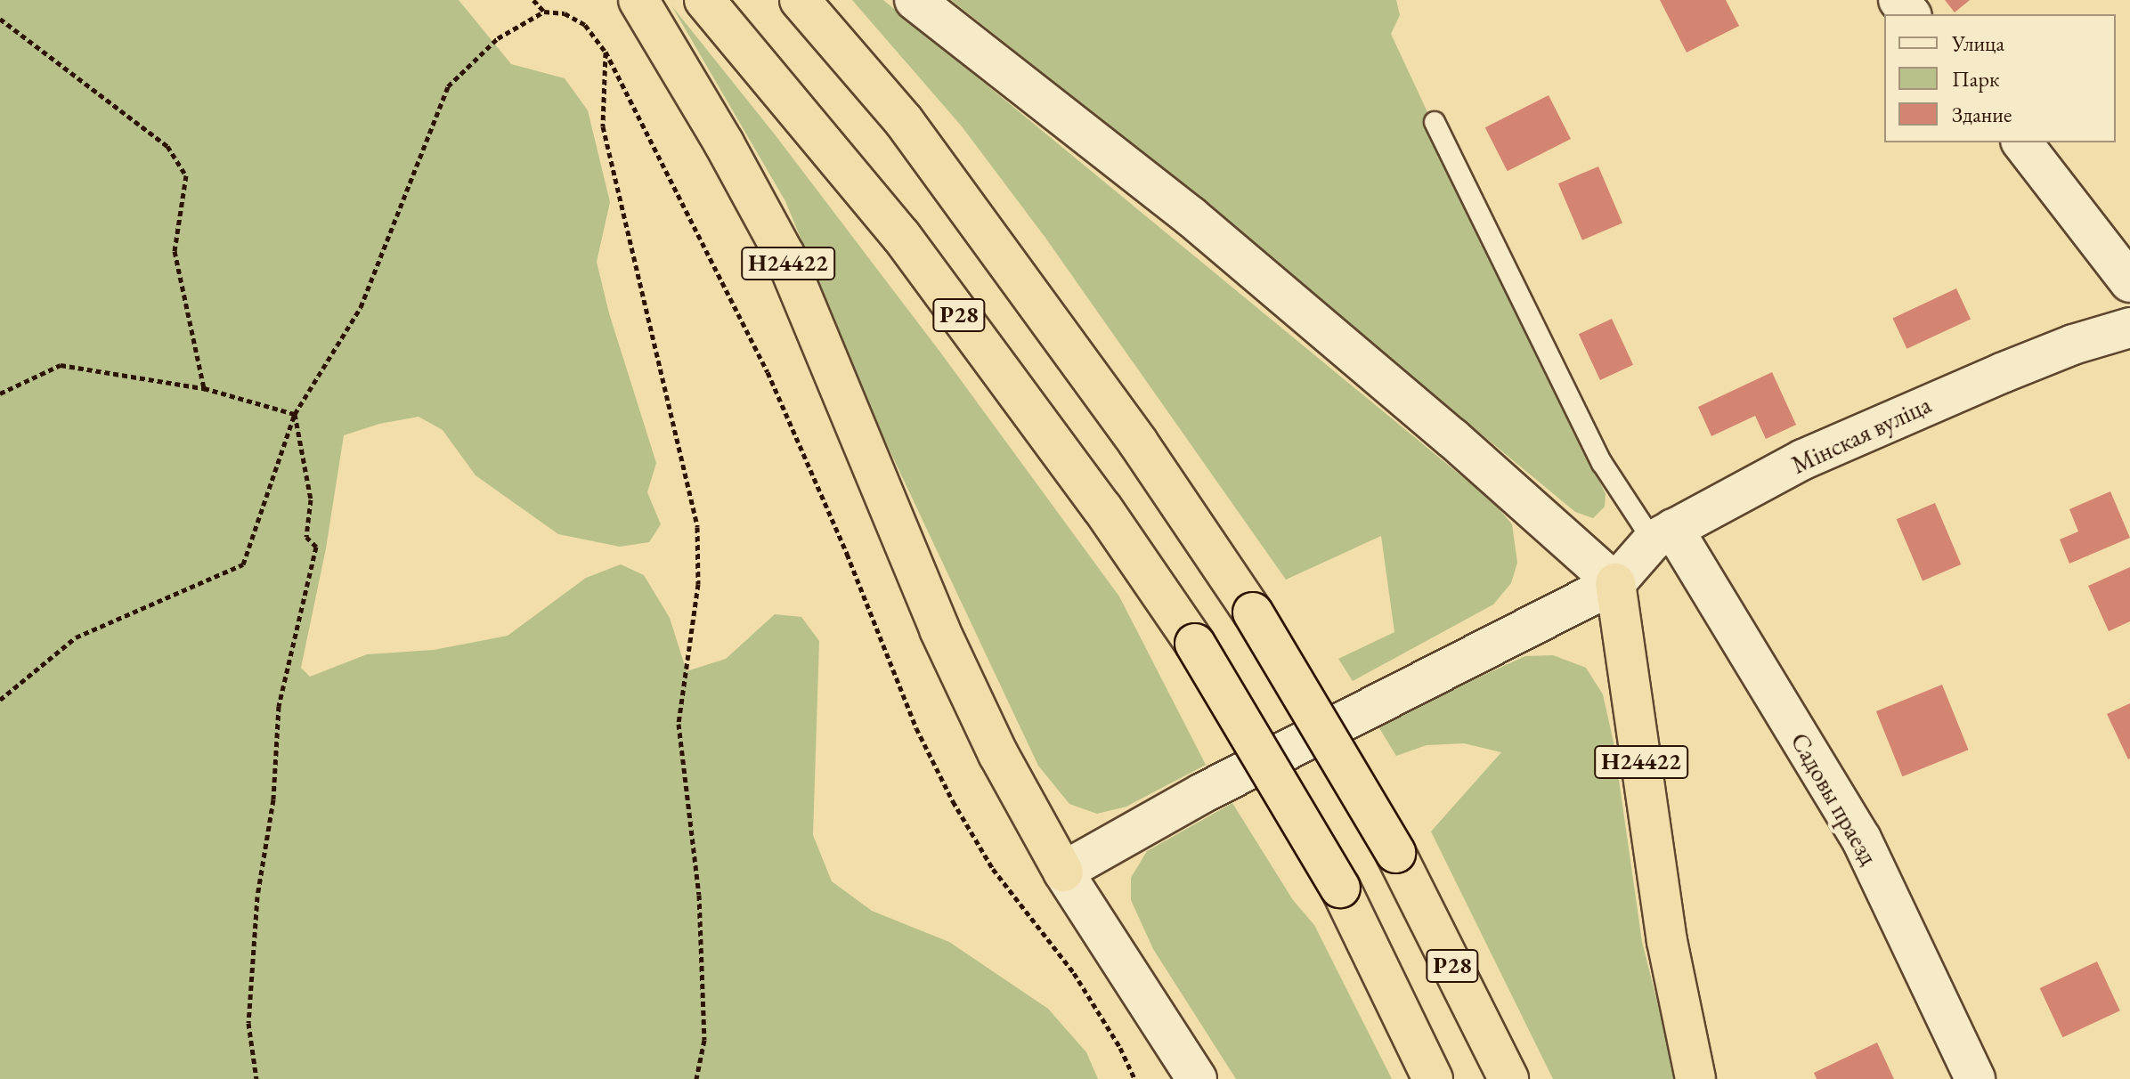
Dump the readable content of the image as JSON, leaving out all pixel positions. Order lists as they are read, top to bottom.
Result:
{
  "streets": {
    "highway": ["Н24422", "Р28"],
    "street": ["Мінская вуліца", "Садовы праезд"]
  },
  "crossings": [
    ["Н24422", "Мінская вуліца"],
    ["Мінская вуліца", "Садовы праезд"]
  ],
  "legend": ["Улица", "Парк", "Здание"]
}
